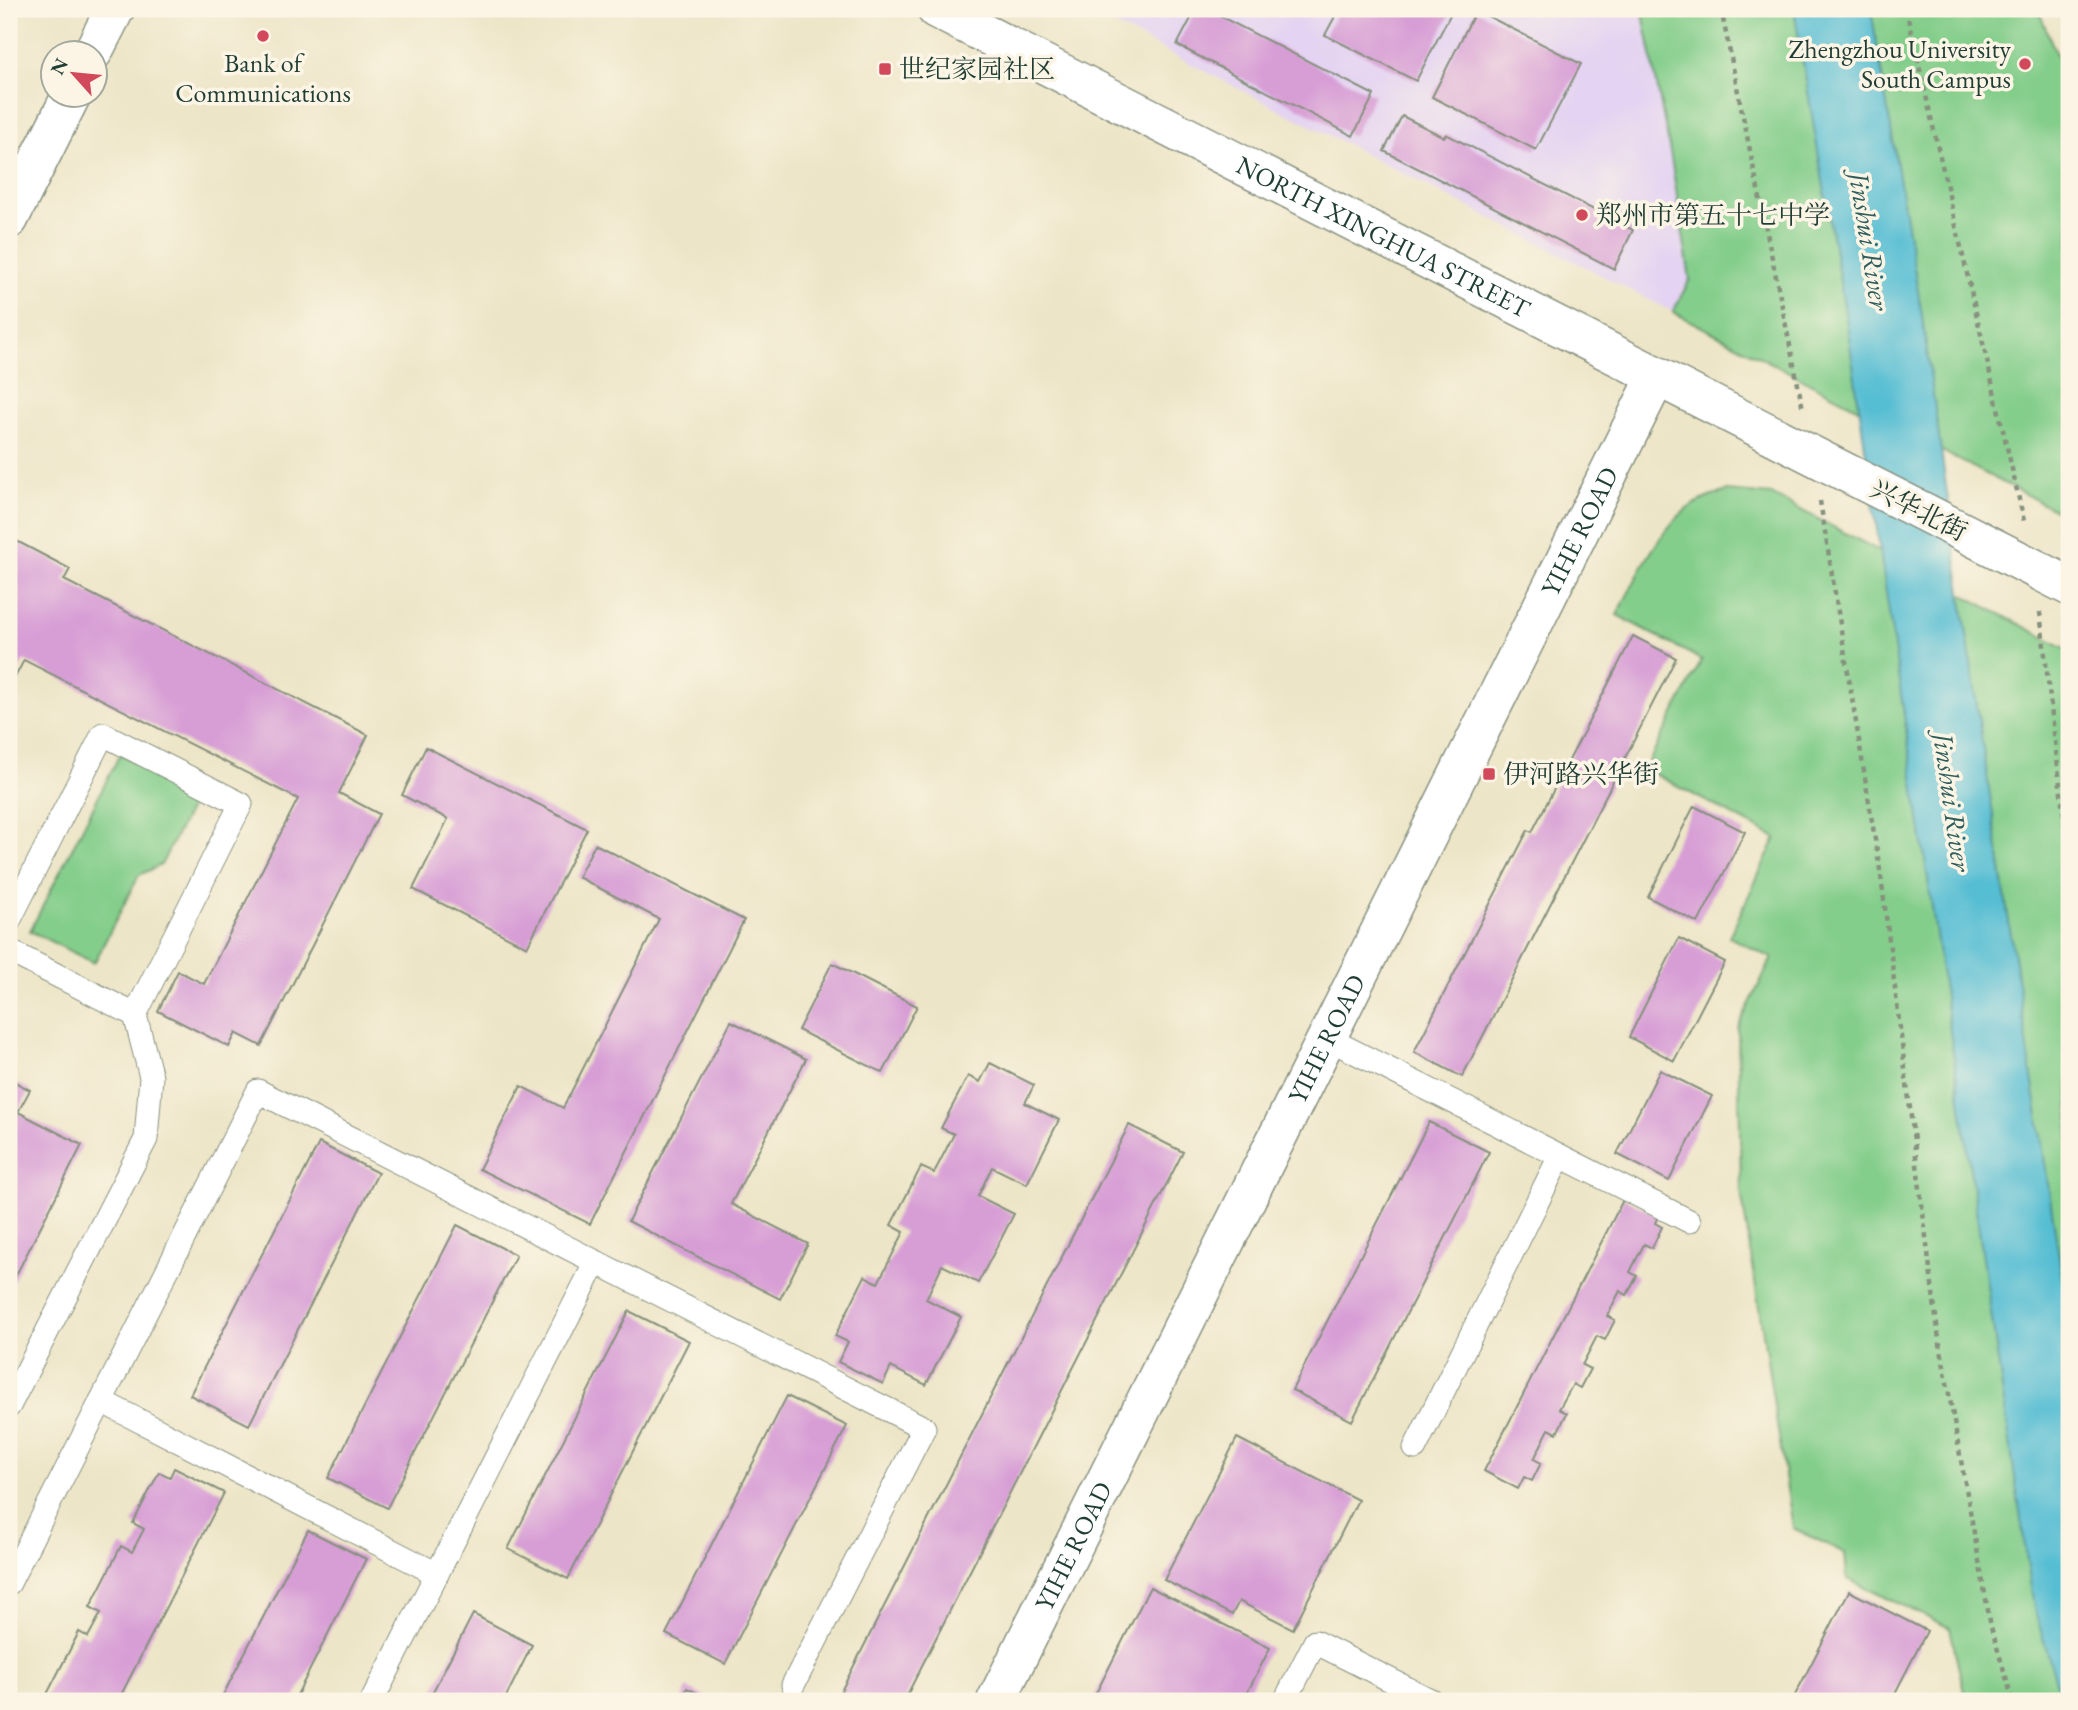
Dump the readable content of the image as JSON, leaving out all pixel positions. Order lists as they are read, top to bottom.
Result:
{
  "streets": {
    "street": ["NORTH XINGHUA STREET", "兴华北街", "YIHE ROAD"]
  },
  "crossings": [
    ["NORTH XINGHUA STREET", "兴华北街"],
    ["NORTH XINGHUA STREET", "YIHE ROAD"]
  ],
  "water": ["Jinshui River"],
  "places": {
    "other": ["Bank of Communications", "Zhengzhou University South Campus", "郑州市第五十七中学"],
    "transit": ["世纪家园社区", "伊河路兴华街"]
  },
  "north": "top left"
}
